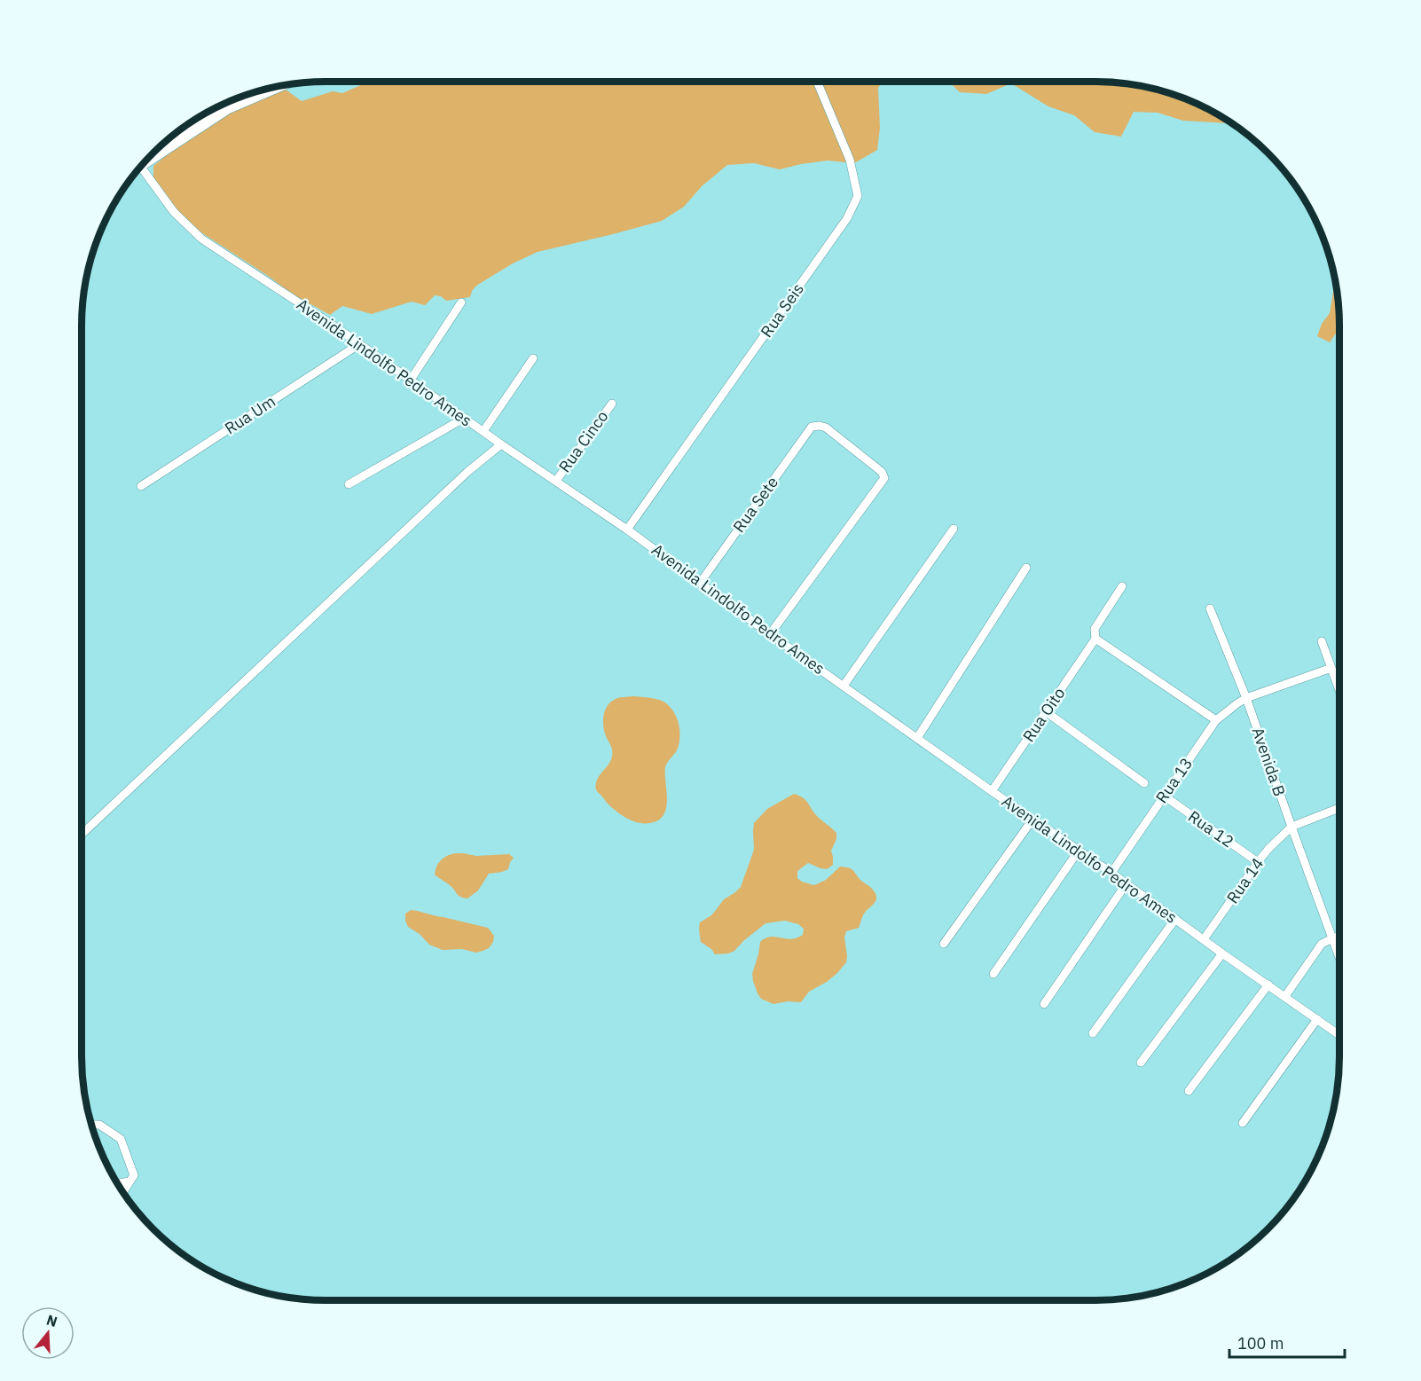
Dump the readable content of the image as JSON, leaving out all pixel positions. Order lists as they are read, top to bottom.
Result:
{
  "streets": {
    "street": [
      "Rua Seis",
      "Avenida Lindolfo Pedro Ames",
      "Rua Um",
      "Rua Cinco",
      "Rua Sete",
      "Rua Oito",
      "Avenida B",
      "Rua 13",
      "Rua 12",
      "Rua 14"
    ]
  },
  "crossings": [
    ["Rua Seis", "Avenida Lindolfo Pedro Ames"],
    ["Avenida Lindolfo Pedro Ames", "Rua Um"],
    ["Avenida Lindolfo Pedro Ames", "Rua Cinco"],
    ["Avenida Lindolfo Pedro Ames", "Rua Sete"],
    ["Avenida Lindolfo Pedro Ames", "Rua Oito"],
    ["Avenida Lindolfo Pedro Ames", "Rua 13"],
    ["Avenida Lindolfo Pedro Ames", "Rua 14"],
    ["Avenida B", "Rua 13"],
    ["Avenida B", "Rua 14"],
    ["Rua 13", "Rua 12"],
    ["Rua 12", "Rua 14"]
  ],
  "scale_bar": "100 m",
  "north": "top"
}
